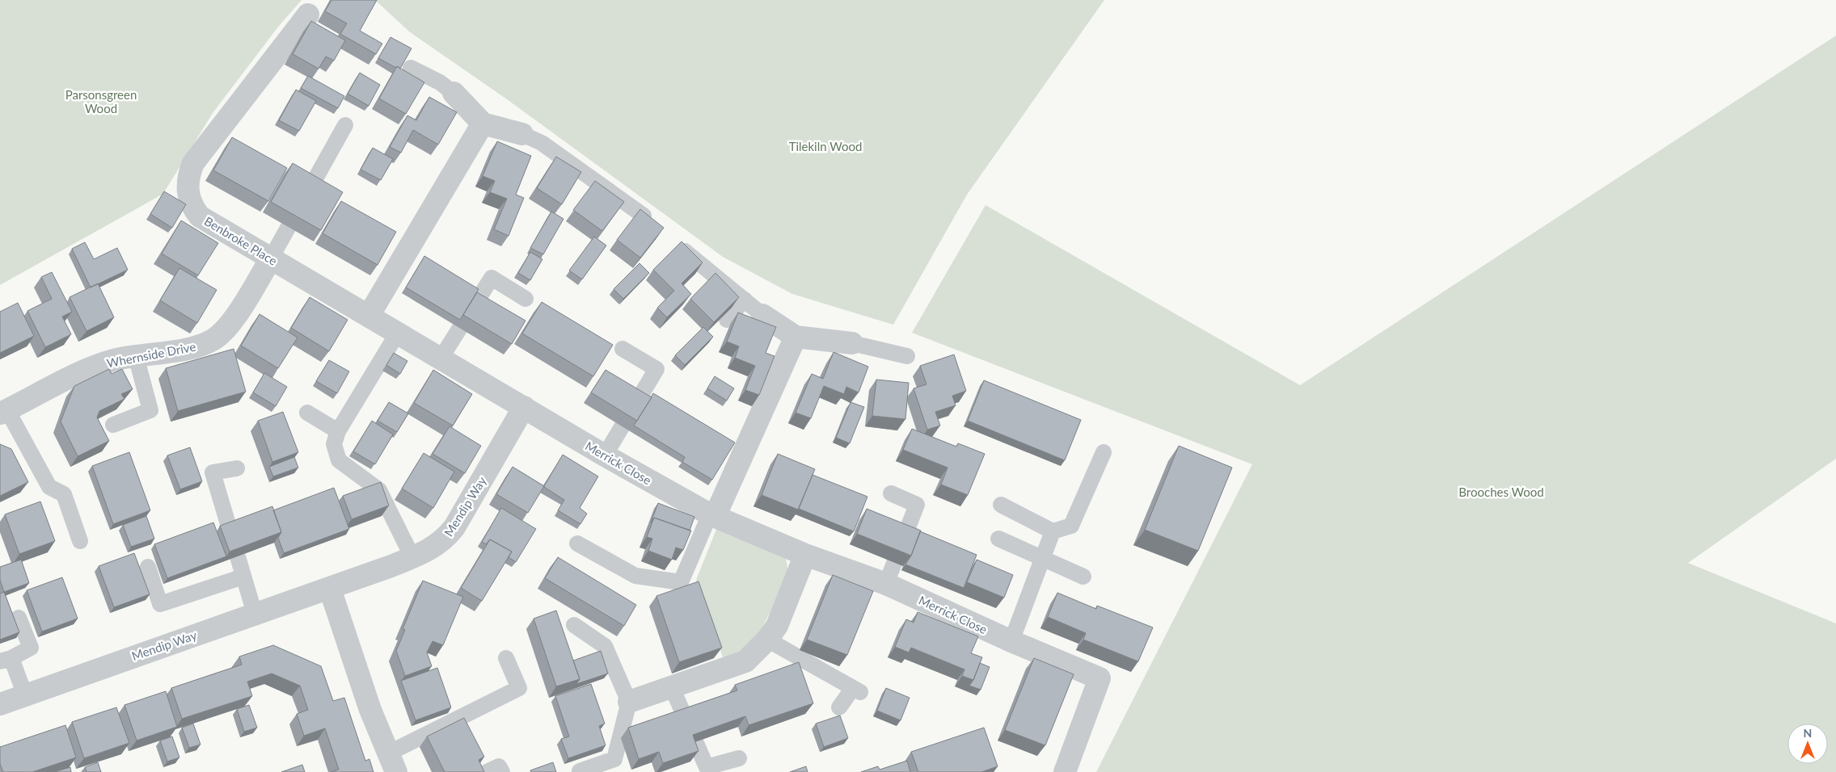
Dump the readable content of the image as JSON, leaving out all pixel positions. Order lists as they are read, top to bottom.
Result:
{
  "streets": {
    "street": [
      "Benbroke Place",
      "Whernside Drive",
      "Merrick Close",
      "Mendip Way"
    ]
  },
  "crossings": [
    ["Benbroke Place", "Whernside Drive"],
    ["Benbroke Place", "Merrick Close"],
    ["Benbroke Place", "Mendip Way"],
    ["Merrick Close", "Mendip Way"]
  ],
  "parks": ["Parsonsgreen Wood", "Tilekiln Wood", "Brooches Wood"],
  "north": "top"
}
